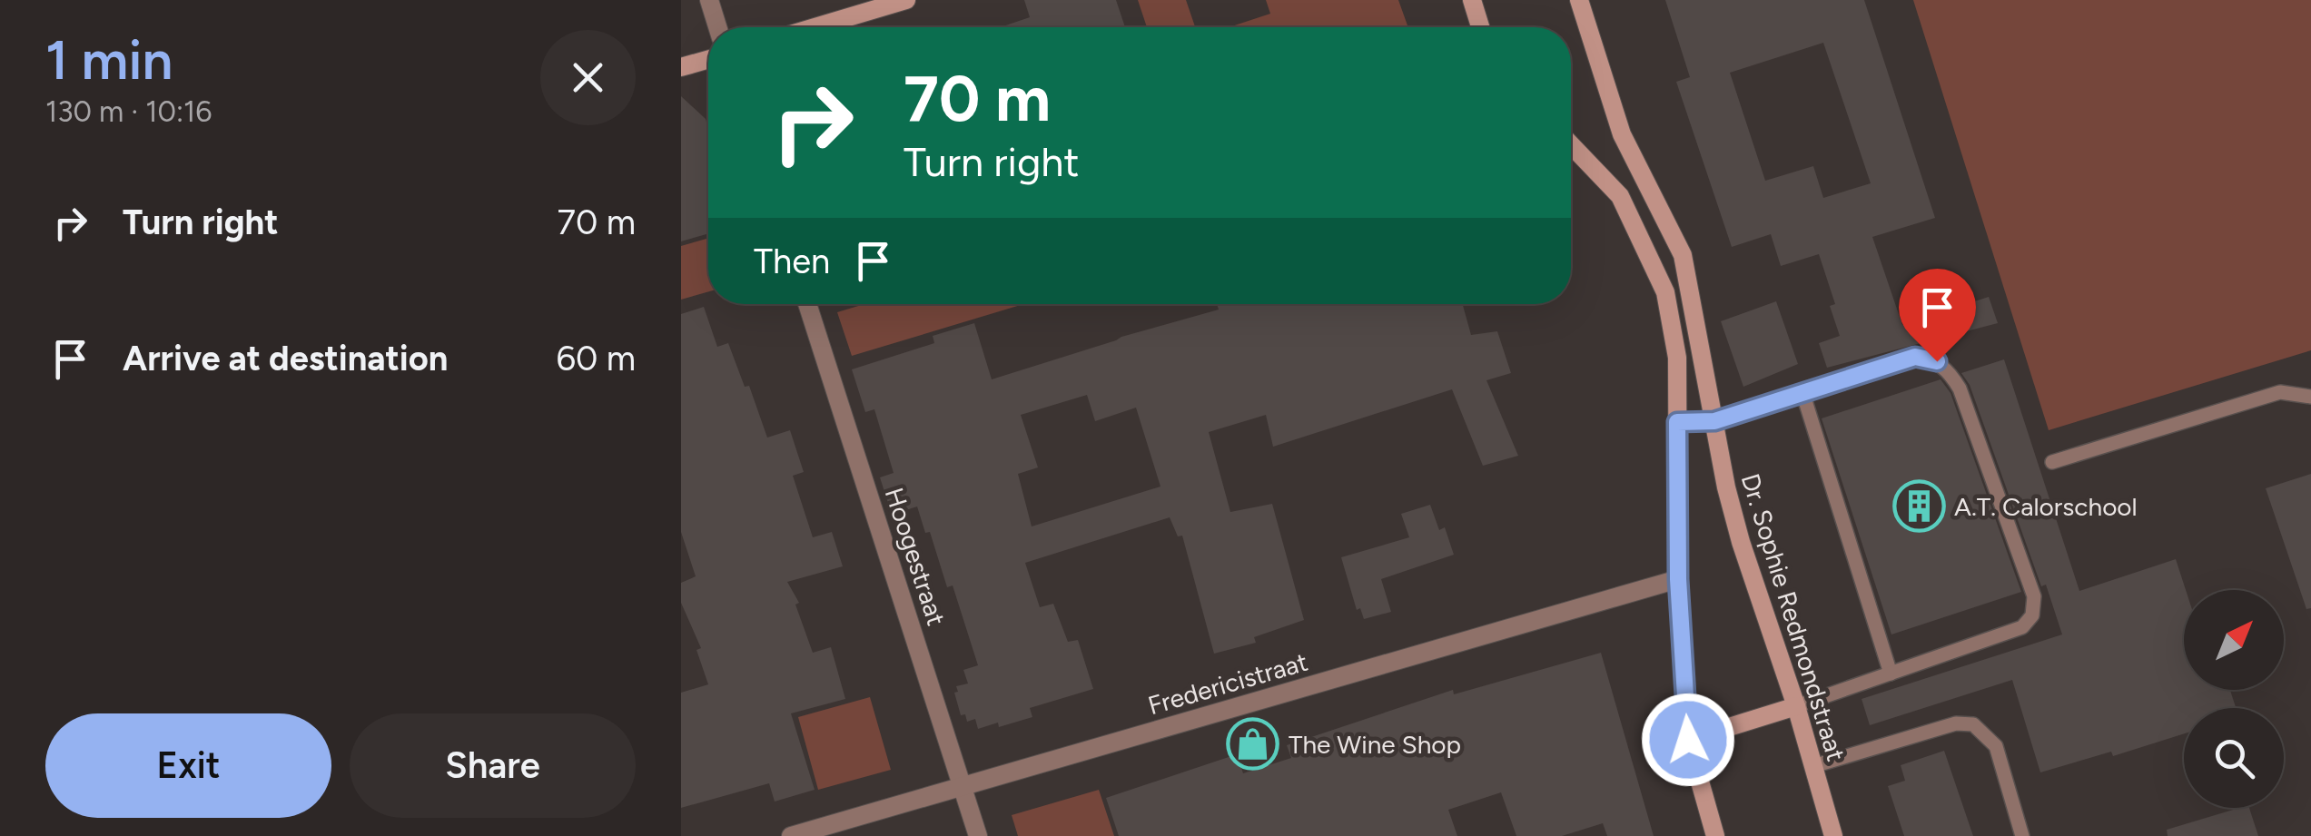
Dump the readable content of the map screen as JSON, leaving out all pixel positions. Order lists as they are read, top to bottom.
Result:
{
  "streets": {
    "street": ["Hoogestraat", "Dr. Sophie Redmondstraat", "Fredericistraat"]
  },
  "crossings": [
    ["Hoogestraat", "Fredericistraat"]
  ],
  "places": {
    "building": ["A.T. Calorschool"],
    "shop": ["The Wine Shop"]
  },
  "north": "top right",
  "page": {
    "heading": ["1 min", "130 m · 10:16"],
    "turn": ["70 m", "Turn right"],
    "list": [
      {
        "name": "Turn right",
        "value": "70 m"
      },
      {
        "name": "Arrive at destination",
        "value": "60 m"
      }
    ],
    "then": "Then",
    "buttons": ["Exit", "Share"]
  }
}
